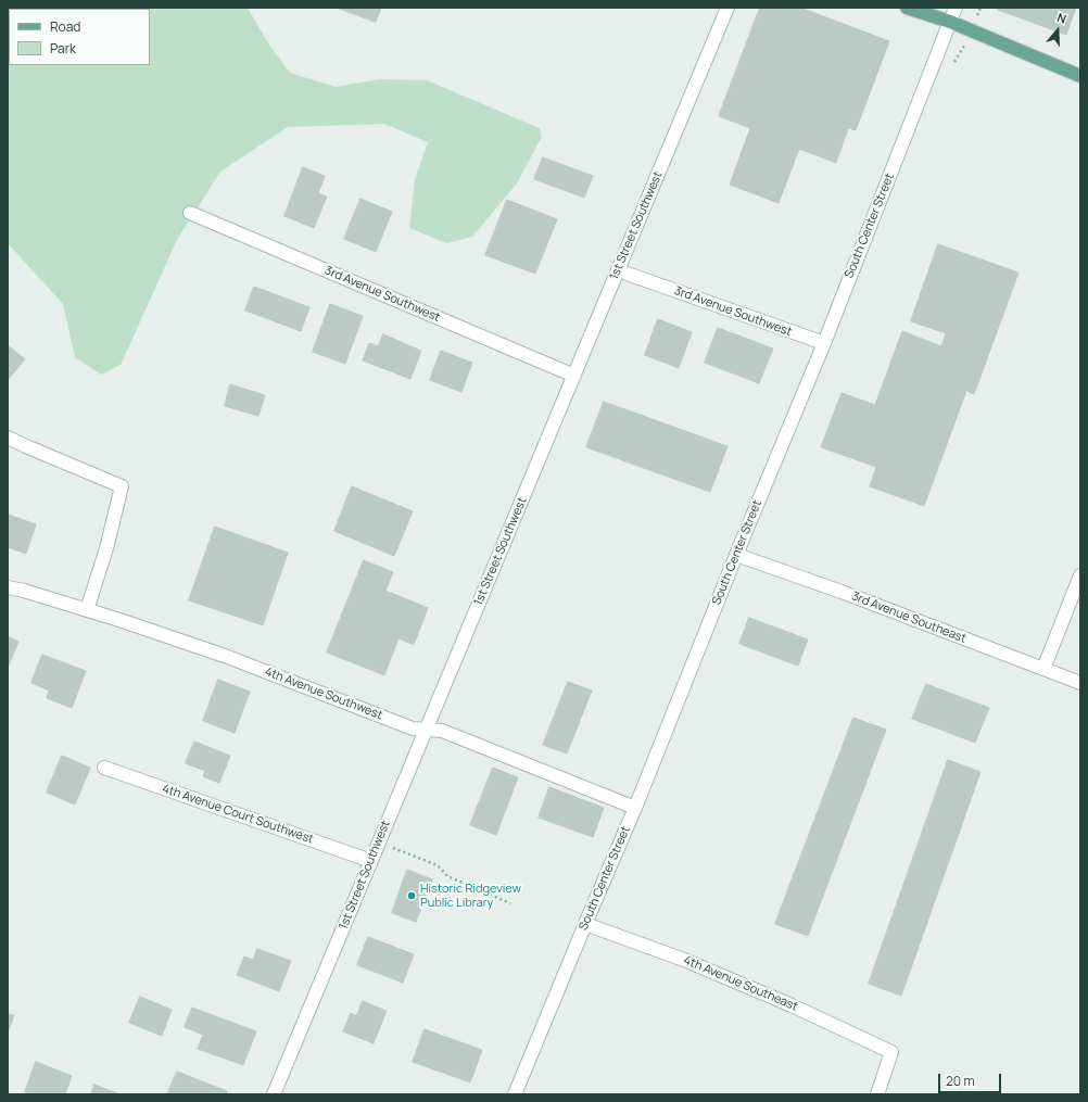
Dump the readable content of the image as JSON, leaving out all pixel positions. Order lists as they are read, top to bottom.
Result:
{
  "streets": {
    "street": [
      "1st Street Southwest",
      "South Center Street",
      "3rd Avenue Southwest",
      "3rd Avenue Southeast",
      "4th Avenue Southwest",
      "4th Avenue Court Southwest",
      "4th Avenue Southeast"
    ]
  },
  "crossings": [
    ["1st Street Southwest", "3rd Avenue Southwest"],
    ["1st Street Southwest", "4th Avenue Southwest"],
    ["1st Street Southwest", "4th Avenue Court Southwest"],
    ["South Center Street", "3rd Avenue Southwest"],
    ["South Center Street", "3rd Avenue Southeast"],
    ["South Center Street", "4th Avenue Southwest"],
    ["South Center Street", "4th Avenue Southeast"]
  ],
  "places": ["Historic Ridgeview Public Library"],
  "legend": ["Road", "Park"],
  "scale_bar": "20 m",
  "north": "top"
}
